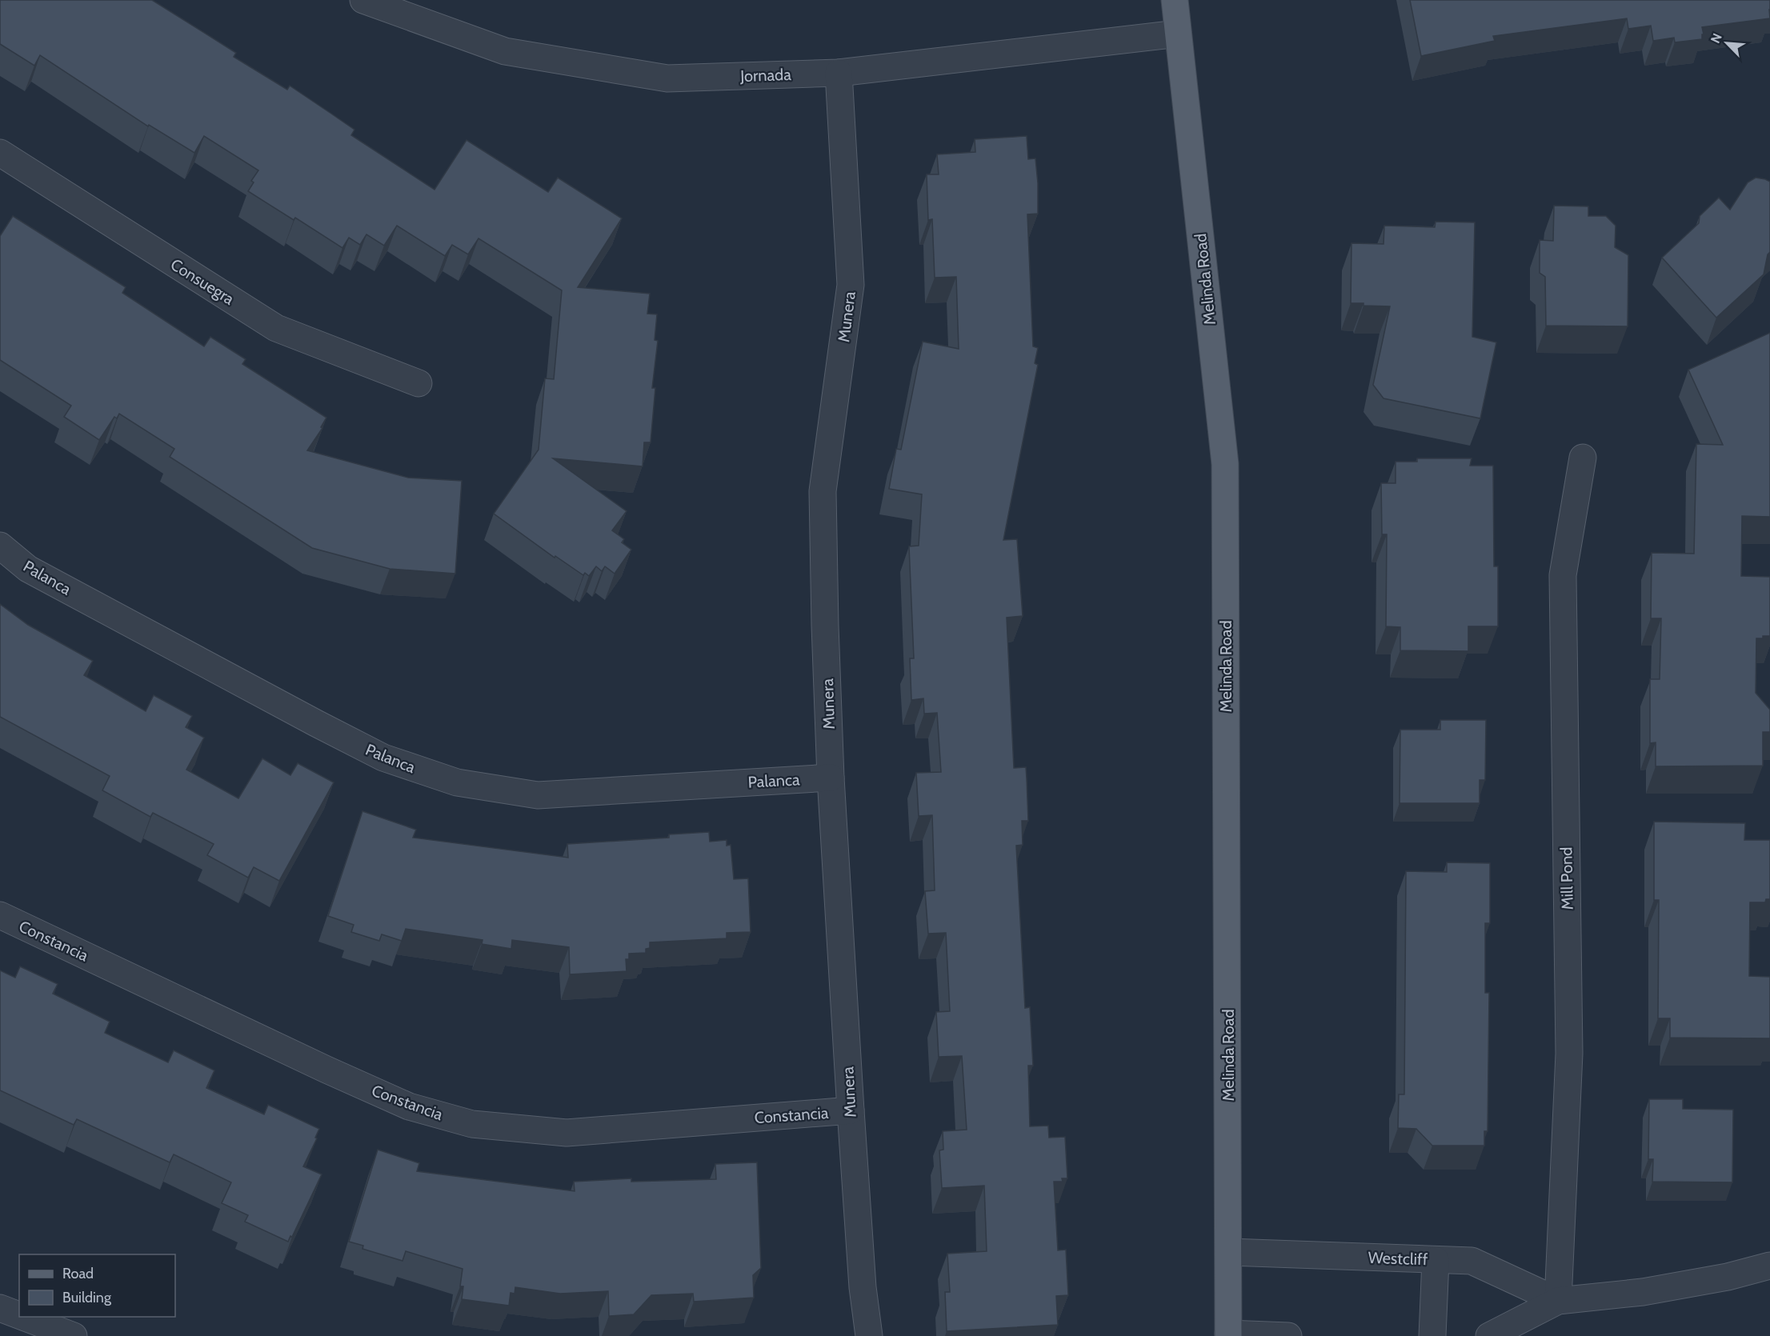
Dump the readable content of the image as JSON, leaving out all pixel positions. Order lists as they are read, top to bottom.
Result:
{
  "streets": {
    "main road": ["Melinda Road"],
    "street": [
      "Jornada",
      "Consuegra",
      "Munera",
      "Palanca",
      "Mill Pond",
      "Constancia",
      "Westcliff"
    ]
  },
  "crossings": [
    ["Jornada", "Melinda Road"],
    ["Jornada", "Munera"],
    ["Melinda Road", "Westcliff"],
    ["Munera", "Palanca"],
    ["Munera", "Constancia"],
    ["Mill Pond", "Westcliff"]
  ],
  "legend": ["Road", "Building"],
  "north": "top left"
}
